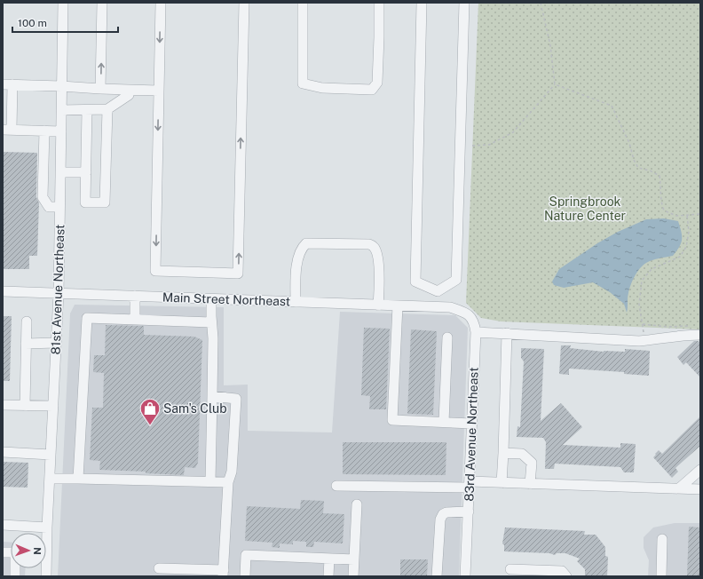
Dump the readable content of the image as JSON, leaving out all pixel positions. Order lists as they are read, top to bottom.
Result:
{
  "streets": {
    "street": ["81st Avenue Northeast", "Main Street Northeast", "83rd Avenue Northeast"]
  },
  "crossings": [
    ["81st Avenue Northeast", "Main Street Northeast"],
    ["Main Street Northeast", "83rd Avenue Northeast"]
  ],
  "parks": ["Springbrook Nature Center"],
  "places": {
    "shop": ["Sam's Club"]
  },
  "scale_bar": "100 m",
  "north": "right"
}
